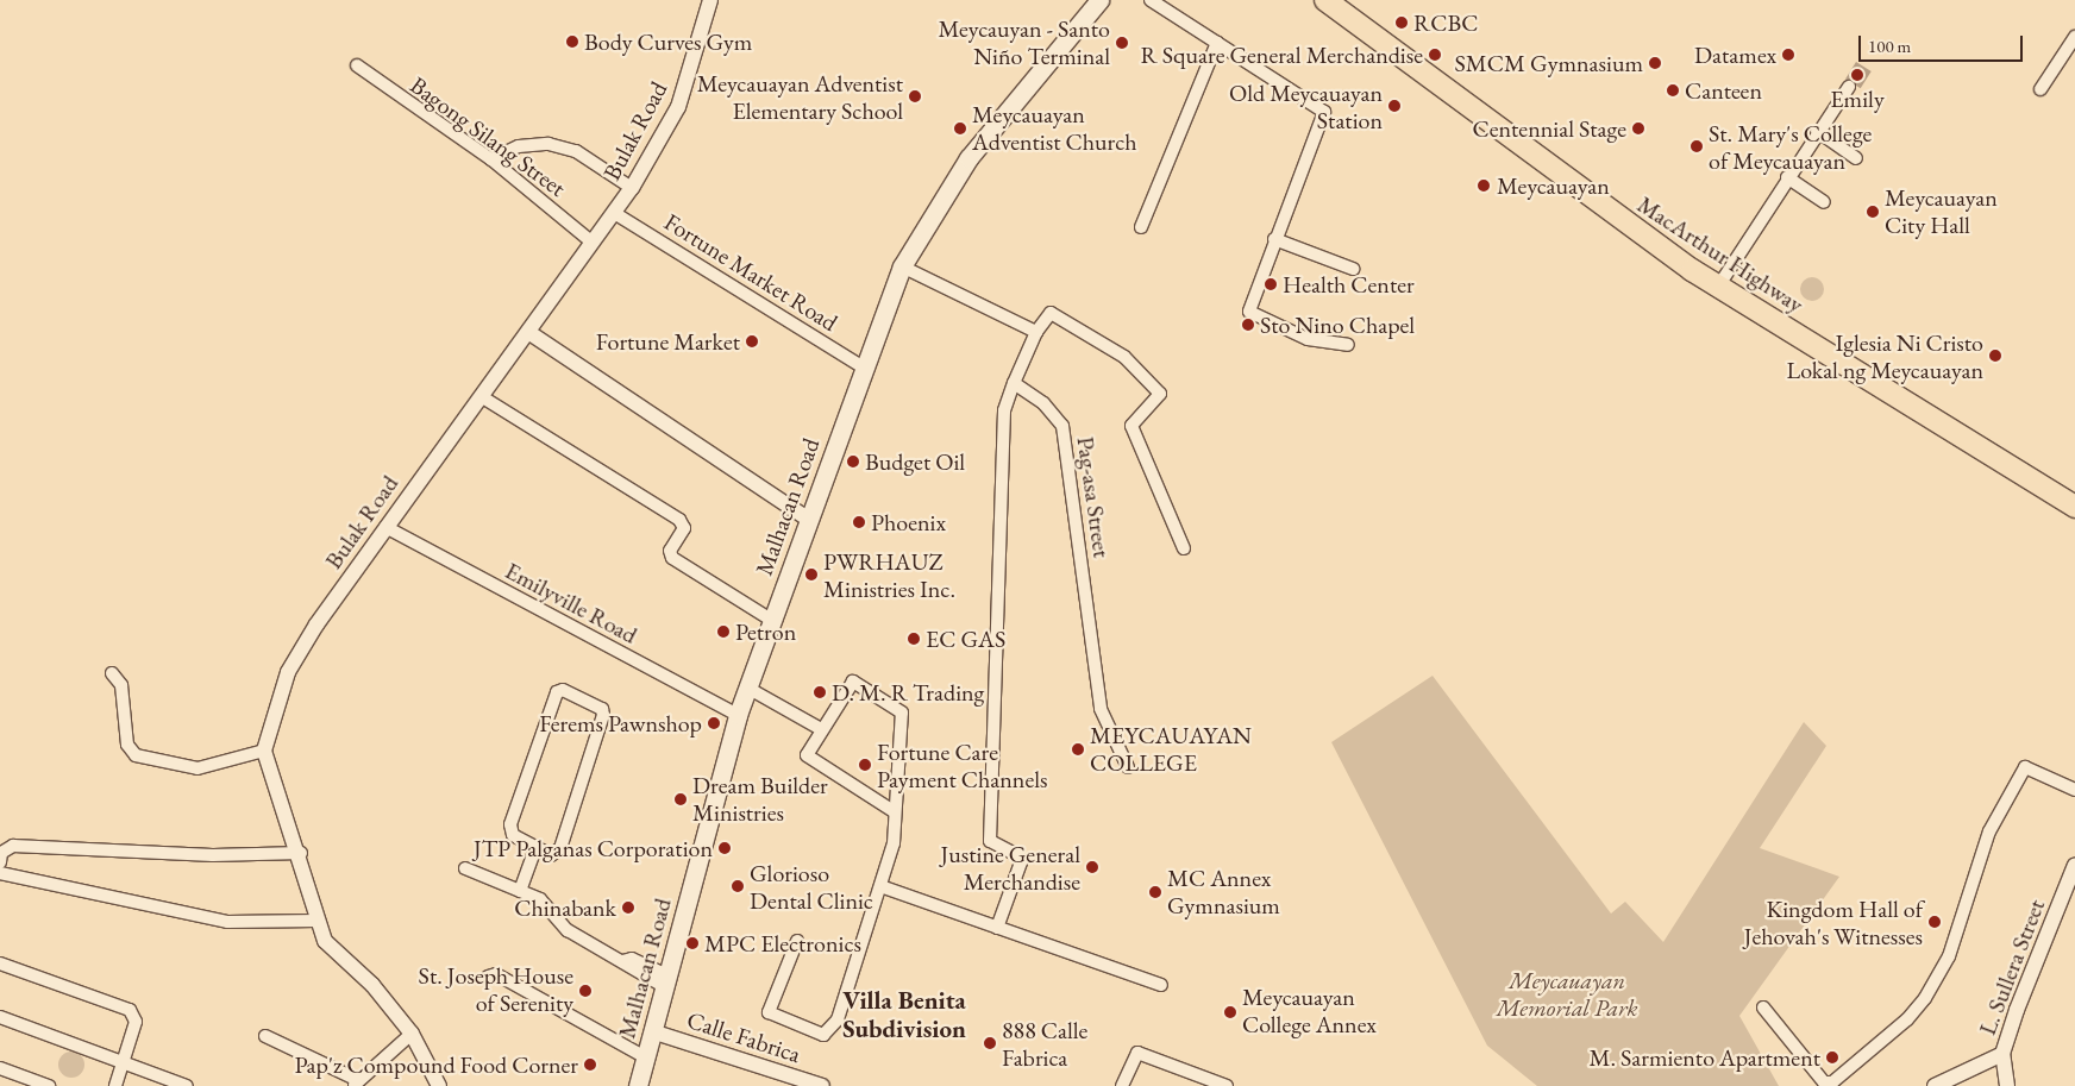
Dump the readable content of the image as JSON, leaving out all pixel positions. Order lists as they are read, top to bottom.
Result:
{
  "streets": {
    "highway": ["MacArthur Highway"],
    "main road": ["Malhacan Road"],
    "street": [
      "Bulak Road",
      "Bagong Silang Street",
      "Fortune Market Road",
      "Pag-asa Street",
      "Emilyville Road",
      "L. Sullera Street",
      "Calle Fabrica"
    ]
  },
  "crossings": [
    ["Bulak Road", "Bagong Silang Street"],
    ["Bulak Road", "Fortune Market Road"],
    ["Bulak Road", "Emilyville Road"],
    ["Fortune Market Road", "Malhacan Road"],
    ["Malhacan Road", "Emilyville Road"],
    ["Malhacan Road", "Calle Fabrica"]
  ],
  "districts": ["Villa Benita Subdivision"],
  "parks": ["Meycauayan Memorial Park"],
  "places": [
    "RCBC",
    "Body Curves Gym",
    "Meycauyan - Santo Niño Terminal",
    "R Square General Merchandise",
    "Datamex",
    "SMCM Gymnasium",
    "Emily",
    "Canteen",
    "Meycauayan Adventist Elementary School",
    "Old Meycauayan Station",
    "Meycauayan Adventist Church",
    "Centennial Stage",
    "St. Mary's College of Meycauayan",
    "Meycauayan",
    "Meycauayan City Hall",
    "Health Center",
    "Sto Nino Chapel",
    "Fortune Market",
    "Iglesia Ni Cristo Lokal ng Meycauayan",
    "Budget Oil",
    "Phoenix",
    "PWRHAUZ Ministries Inc.",
    "Petron",
    "EC GAS",
    "D. M. R Trading",
    "Ferems Pawnshop",
    "MEYCAUAYAN COLLEGE",
    "Fortune Care Payment Channels",
    "Dream Builder Ministries",
    "JTP Palganas Corporation",
    "Justine General Merchandise",
    "Glorioso Dental Clinic",
    "MC Annex Gymnasium",
    "Chinabank",
    "Kingdom Hall of Jehovah's Witnesses",
    "MPC Electronics",
    "St. Joseph House of Serenity",
    "Meycauayan College Annex",
    "888 Calle Fabrica",
    "M. Sarmiento Apartment",
    "Pap'z Compound Food Corner"
  ],
  "scale_bar": "100 m"
}
